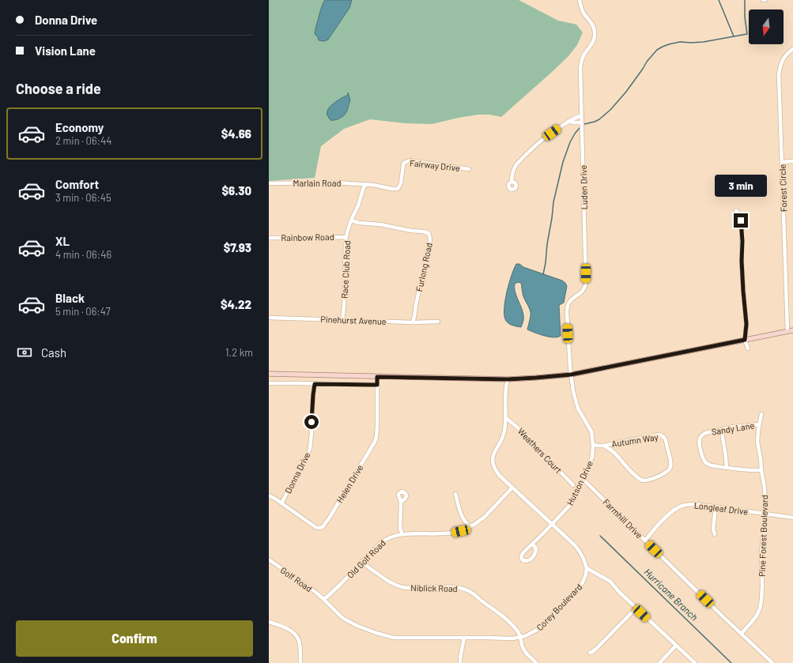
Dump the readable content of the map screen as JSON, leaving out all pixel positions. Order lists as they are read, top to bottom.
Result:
{
  "streets": {
    "street": [
      "Fairway Drive",
      "Marlain Road",
      "Luden Drive",
      "Forest Circle",
      "Rainbow Road",
      "Furlong Road",
      "Race Club Road",
      "Pinehurst Avenue",
      "Sandy Lane",
      "Autumn Way",
      "Weathers Court",
      "Donna Drive",
      "Hutson Drive",
      "Helen Drive",
      "Longleaf Drive",
      "Farmhill Drive",
      "Pine Forest Boulevard",
      "Old Golf Road",
      "Golf Road",
      "Niblick Road",
      "Corey Boulevard"
    ]
  },
  "crossings": [
    ["Fairway Drive", "Marlain Road"],
    ["Fairway Drive", "Race Club Road"],
    ["Marlain Road", "Race Club Road"],
    ["Luden Drive", "Hutson Drive"],
    ["Rainbow Road", "Race Club Road"],
    ["Furlong Road", "Race Club Road"],
    ["Furlong Road", "Pinehurst Avenue"],
    ["Race Club Road", "Pinehurst Avenue"],
    ["Sandy Lane", "Pine Forest Boulevard"],
    ["Autumn Way", "Hutson Drive"],
    ["Donna Drive", "Helen Drive"],
    ["Hutson Drive", "Farmhill Drive"],
    ["Longleaf Drive", "Farmhill Drive"],
    ["Longleaf Drive", "Pine Forest Boulevard"],
    ["Farmhill Drive", "Pine Forest Boulevard"],
    ["Old Golf Road", "Golf Road"],
    ["Old Golf Road", "Niblick Road"],
    ["Old Golf Road", "Corey Boulevard"],
    ["Golf Road", "Corey Boulevard"],
    ["Niblick Road", "Corey Boulevard"]
  ],
  "water": ["Hurricane Branch"],
  "north": "bottom",
  "page": {
    "banner": ["Donna Drive", "Vision Lane"],
    "heading": "Choose a ride",
    "list": [
      {
        "name": "Economy",
        "note": "2 min · 06:44",
        "value": "$4.66"
      },
      {
        "name": "Comfort",
        "note": "3 min · 06:45",
        "value": "$6.30"
      },
      {
        "name": "XL",
        "note": "4 min · 06:46",
        "value": "$7.93"
      },
      {
        "name": "Black",
        "note": "5 min · 06:47",
        "value": "$4.22"
      }
    ],
    "bubble": "3 min",
    "pay": ["Cash", "1.2 km"],
    "buttons": "Confirm"
  }
}
